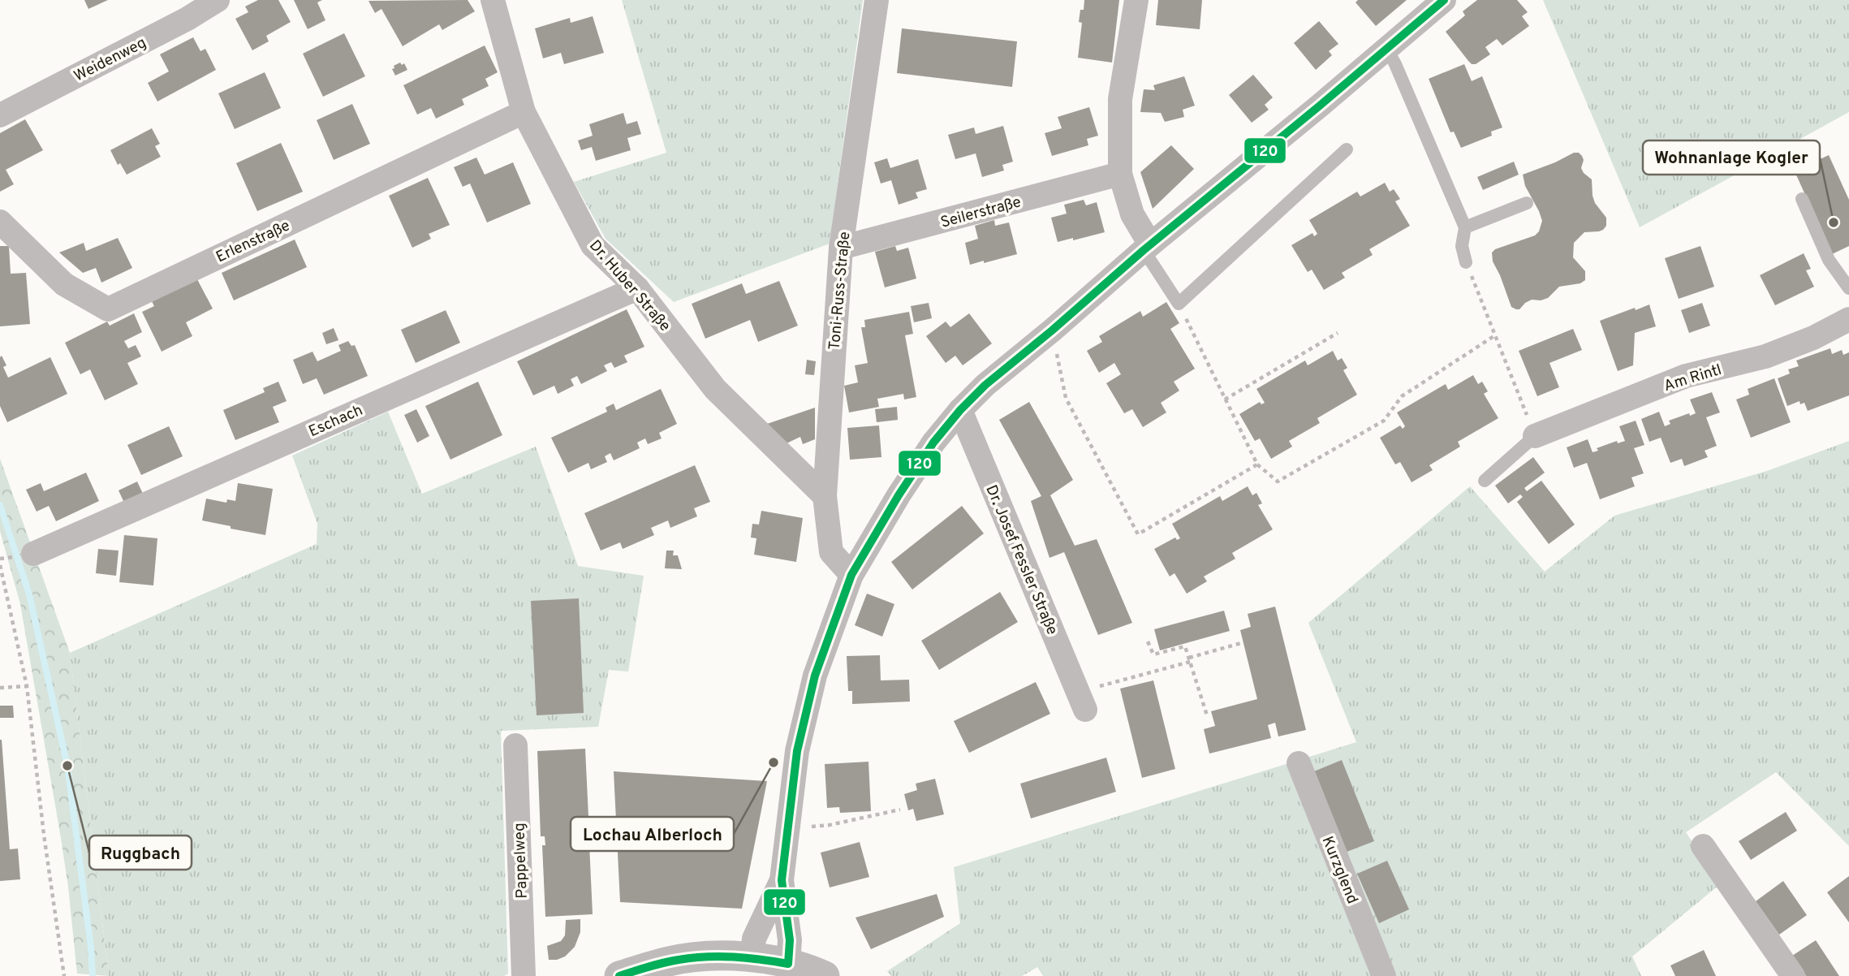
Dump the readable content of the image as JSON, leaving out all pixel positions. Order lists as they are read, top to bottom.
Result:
{
  "streets": {
    "street": [
      "Weidenweg",
      "Seilerstraße",
      "Erlenstraße",
      "Dr. Huber Straße",
      "Toni-Russ-Straße",
      "Am Rintl",
      "Eschach",
      "Dr. Josef Fessler Straße",
      "Pappelweg",
      "Kurzglend"
    ]
  },
  "crossings": [
    ["Seilerstraße", "Toni-Russ-Straße"],
    ["Erlenstraße", "Dr. Huber Straße"],
    ["Dr. Huber Straße", "Toni-Russ-Straße"],
    ["Dr. Huber Straße", "Eschach"]
  ],
  "places": ["Wohnanlage Kogler", "Lochau Alberloch", "Ruggbach"],
  "lines": ["transit line 120"]
}
